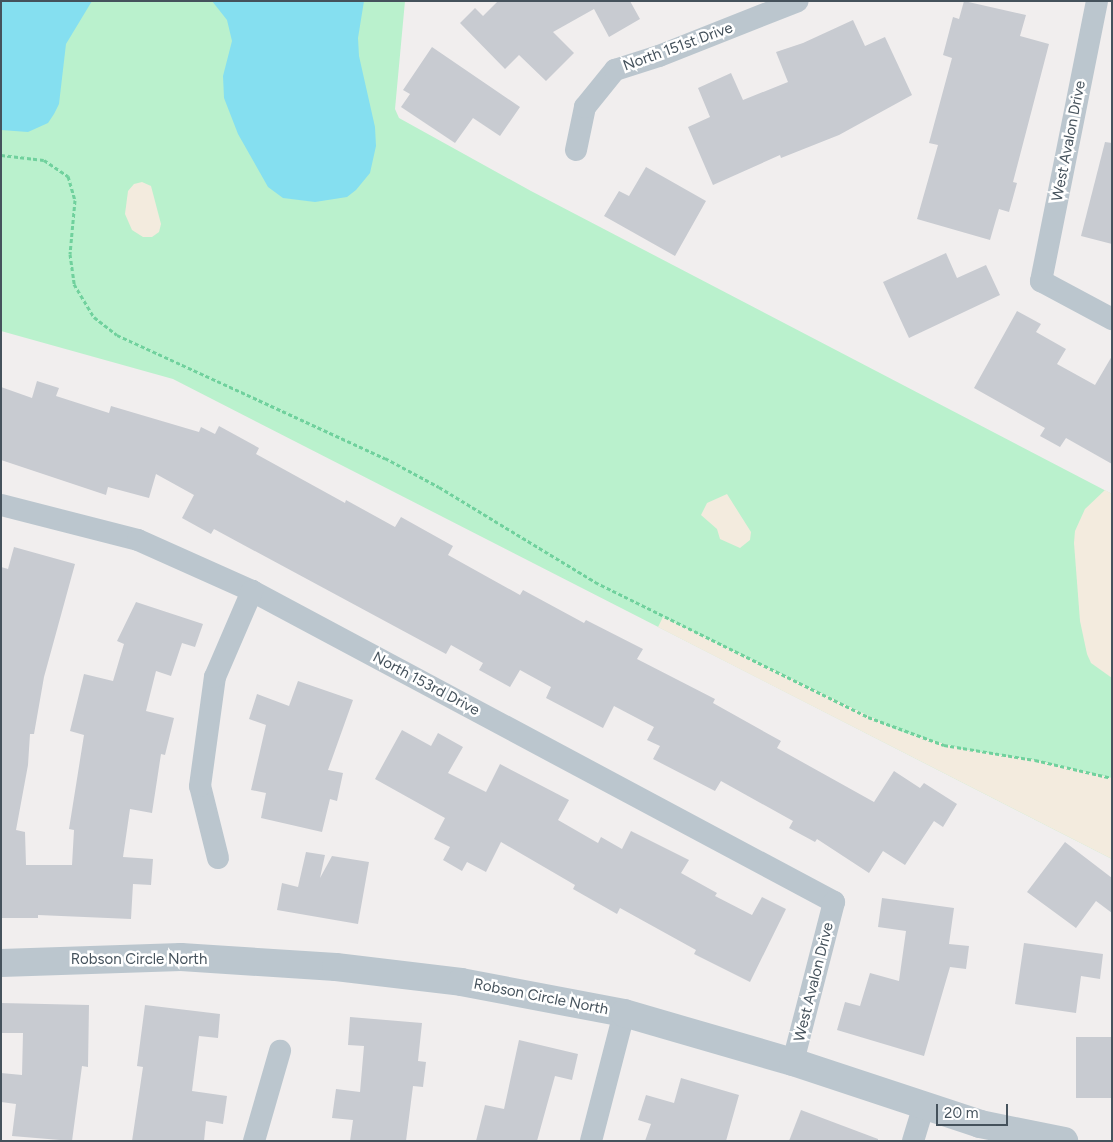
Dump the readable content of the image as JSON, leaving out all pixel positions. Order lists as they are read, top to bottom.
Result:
{
  "streets": {
    "street": [
      "North 151st Drive",
      "West Avalon Drive",
      "North 153rd Drive",
      "Robson Circle North"
    ]
  },
  "crossings": [
    ["West Avalon Drive", "North 153rd Drive"],
    ["West Avalon Drive", "Robson Circle North"]
  ],
  "scale_bar": "20 m"
}
